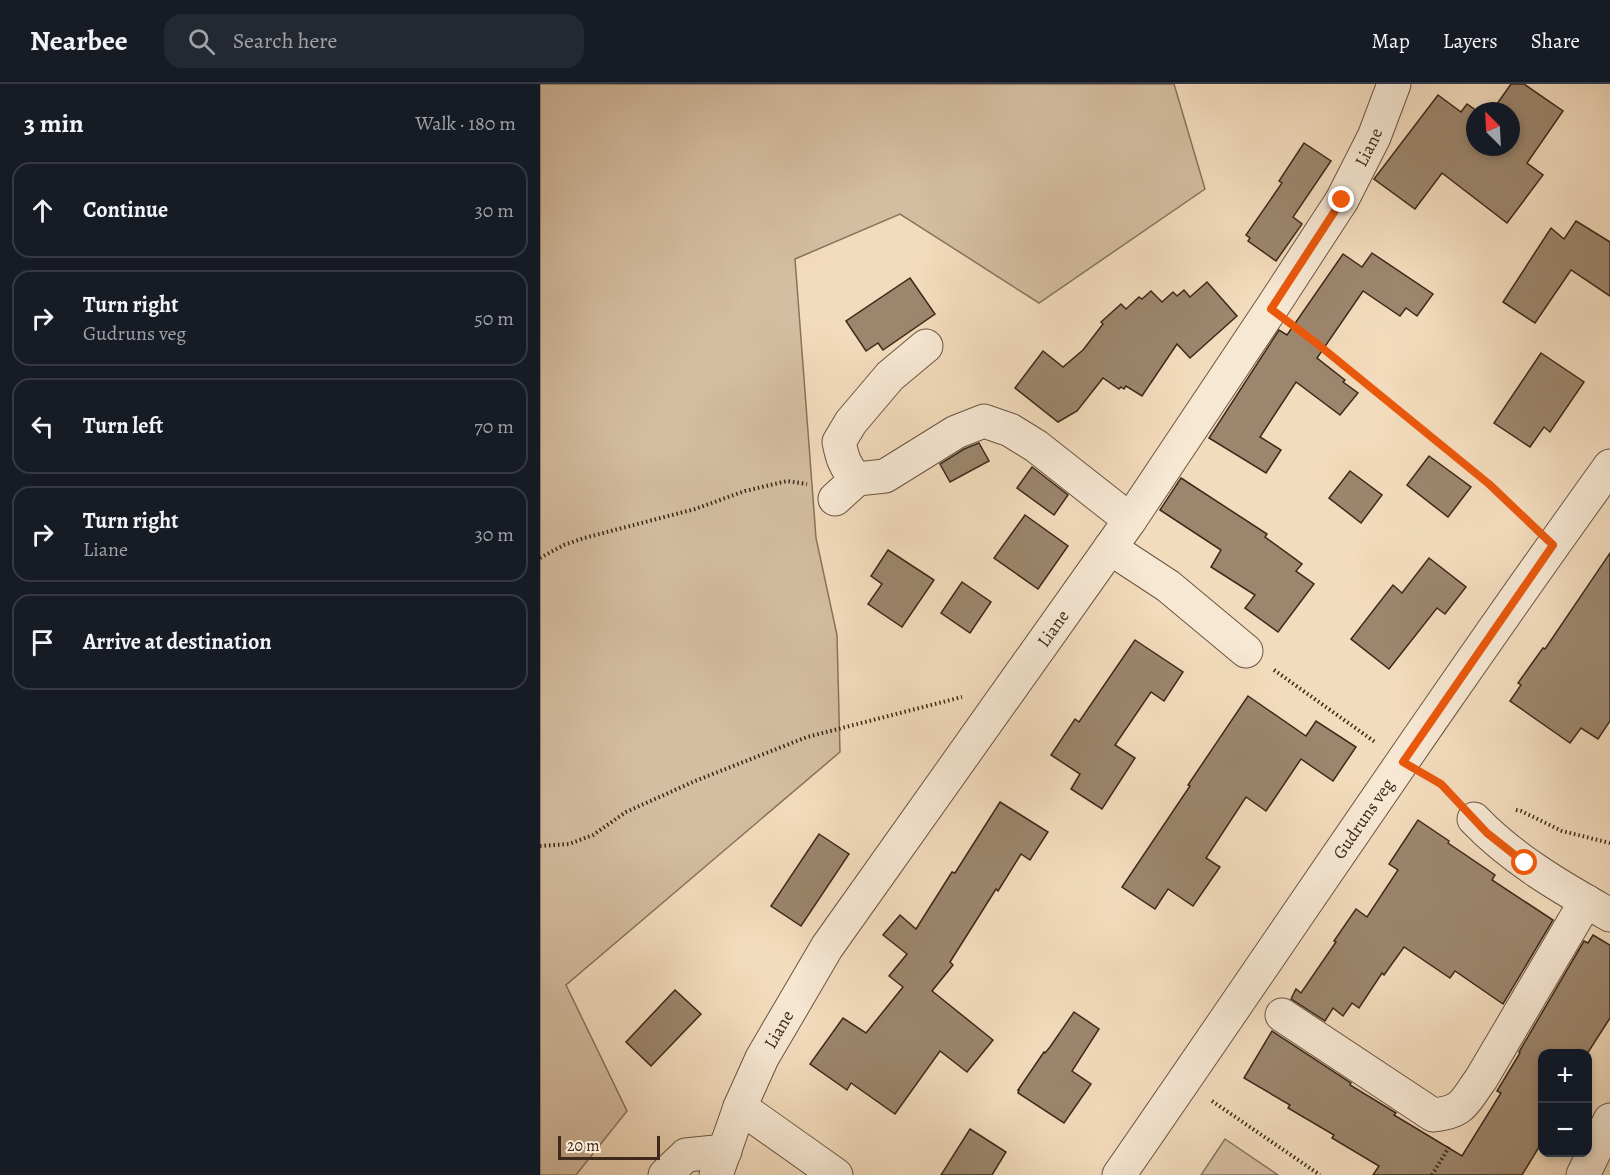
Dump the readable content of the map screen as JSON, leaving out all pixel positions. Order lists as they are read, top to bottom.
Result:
{
  "streets": {
    "street": ["Liane", "Gudruns veg"]
  },
  "scale_bar": "20 m",
  "north": "top left",
  "page": {
    "header": "Nearbee",
    "search": "Search here",
    "nav": ["Map", "Layers", "Share"],
    "heading": ["3 min", "Walk · 180 m"],
    "list": [
      ["Continue", "30 m"],
      ["Turn right", "Gudruns veg", "50 m"],
      ["Turn left", "70 m"],
      ["Turn right", "Liane", "30 m"],
      "Arrive at destination"
    ],
    "map_buttons": ["+", "−"],
    "scale": "20 m"
  }
}
